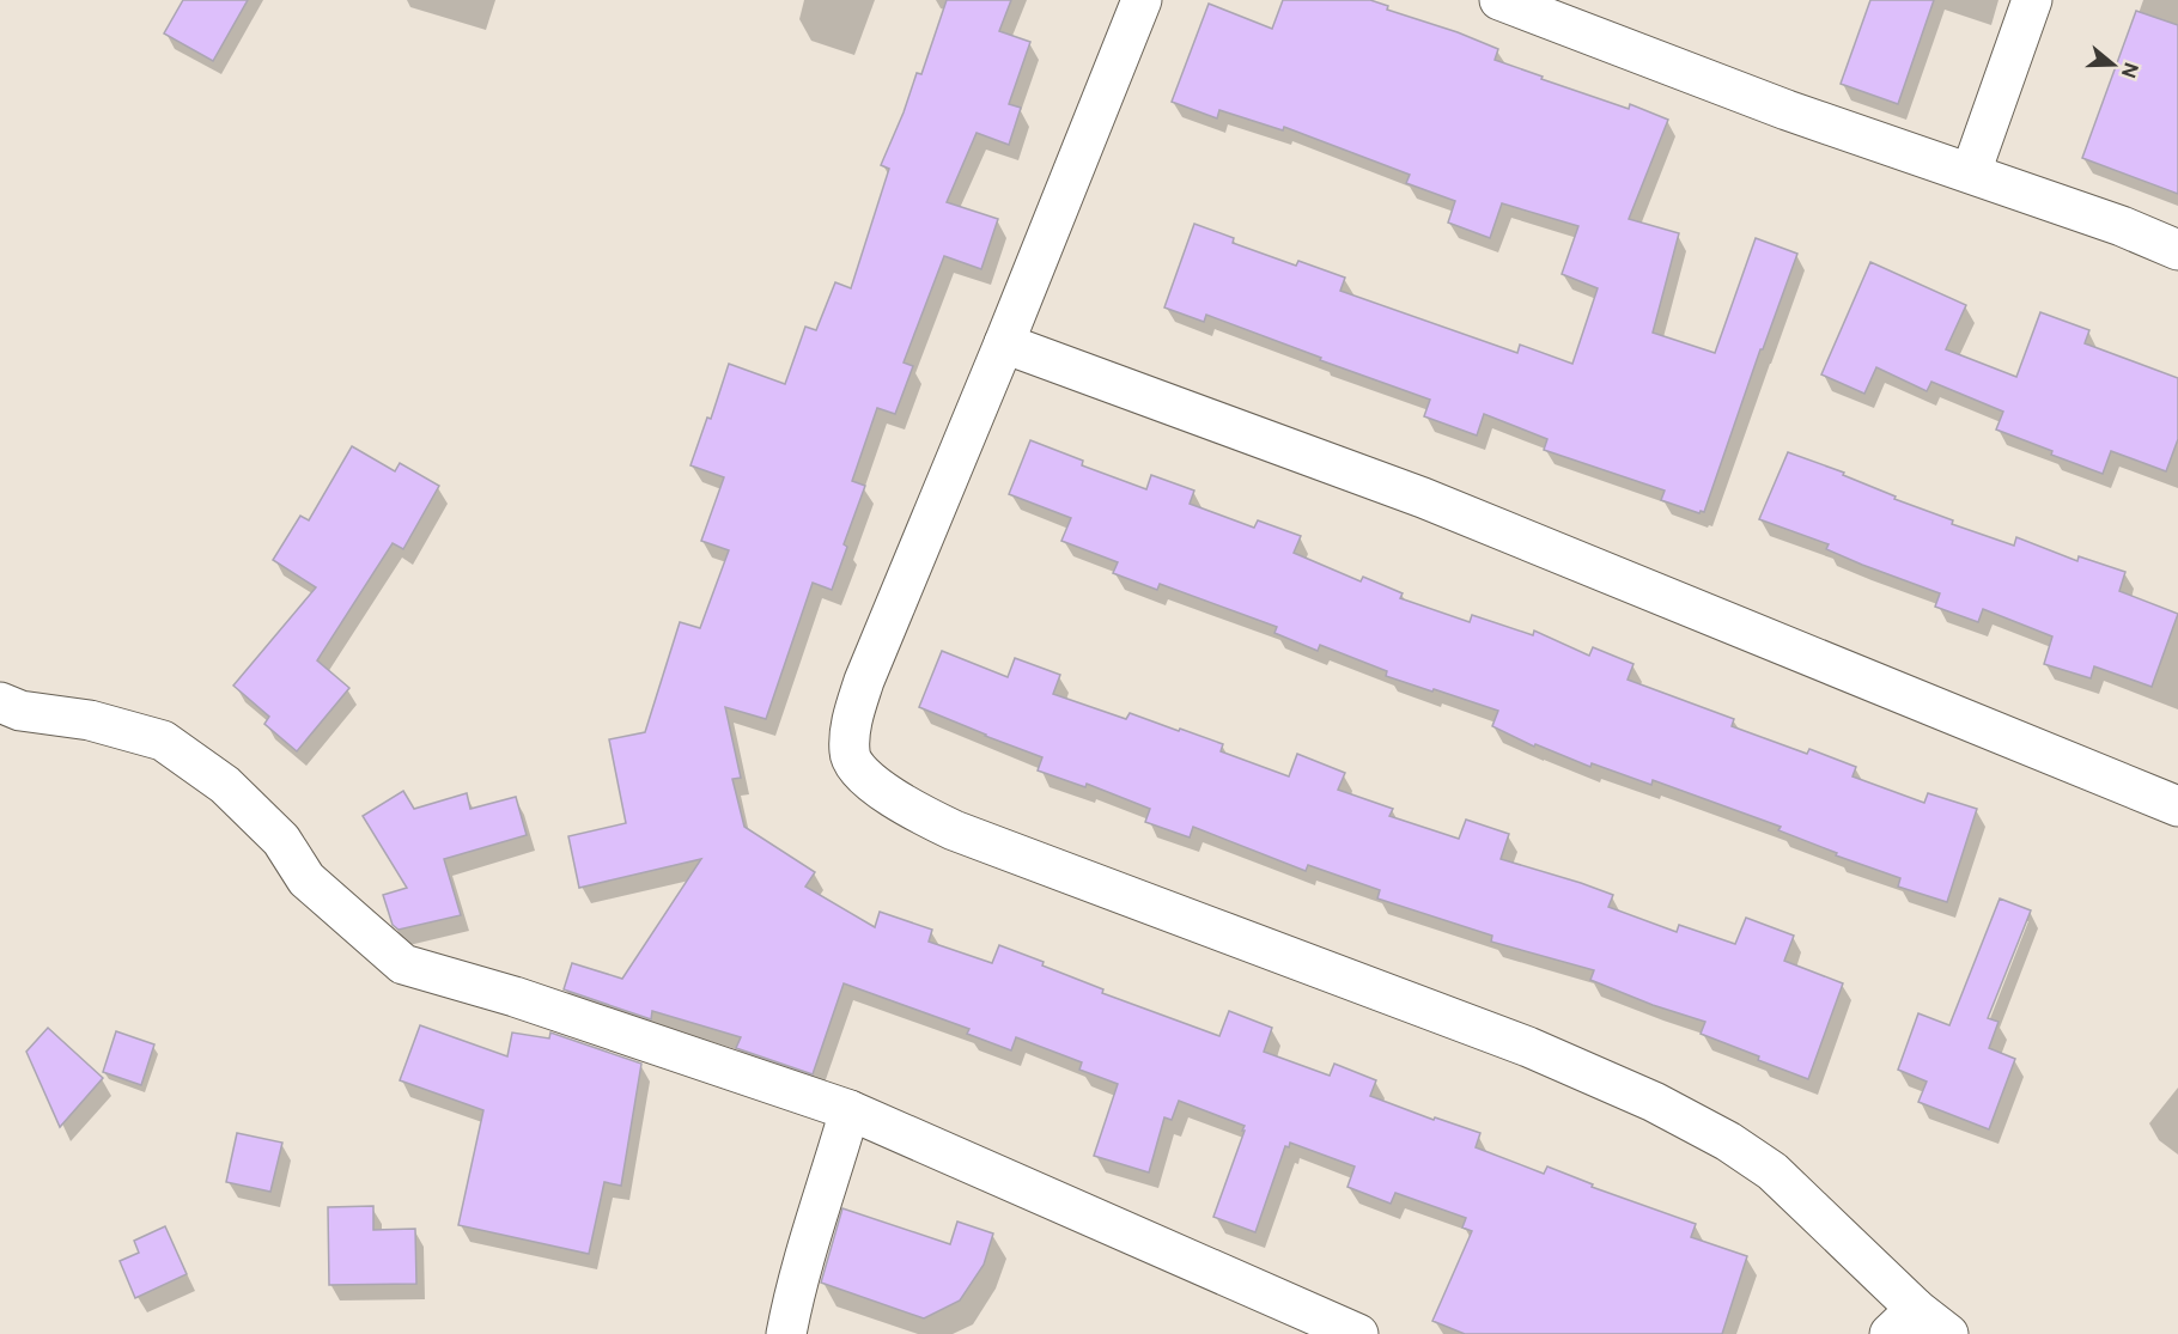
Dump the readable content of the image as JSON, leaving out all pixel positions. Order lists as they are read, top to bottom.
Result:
{
  "north": "right"
}
